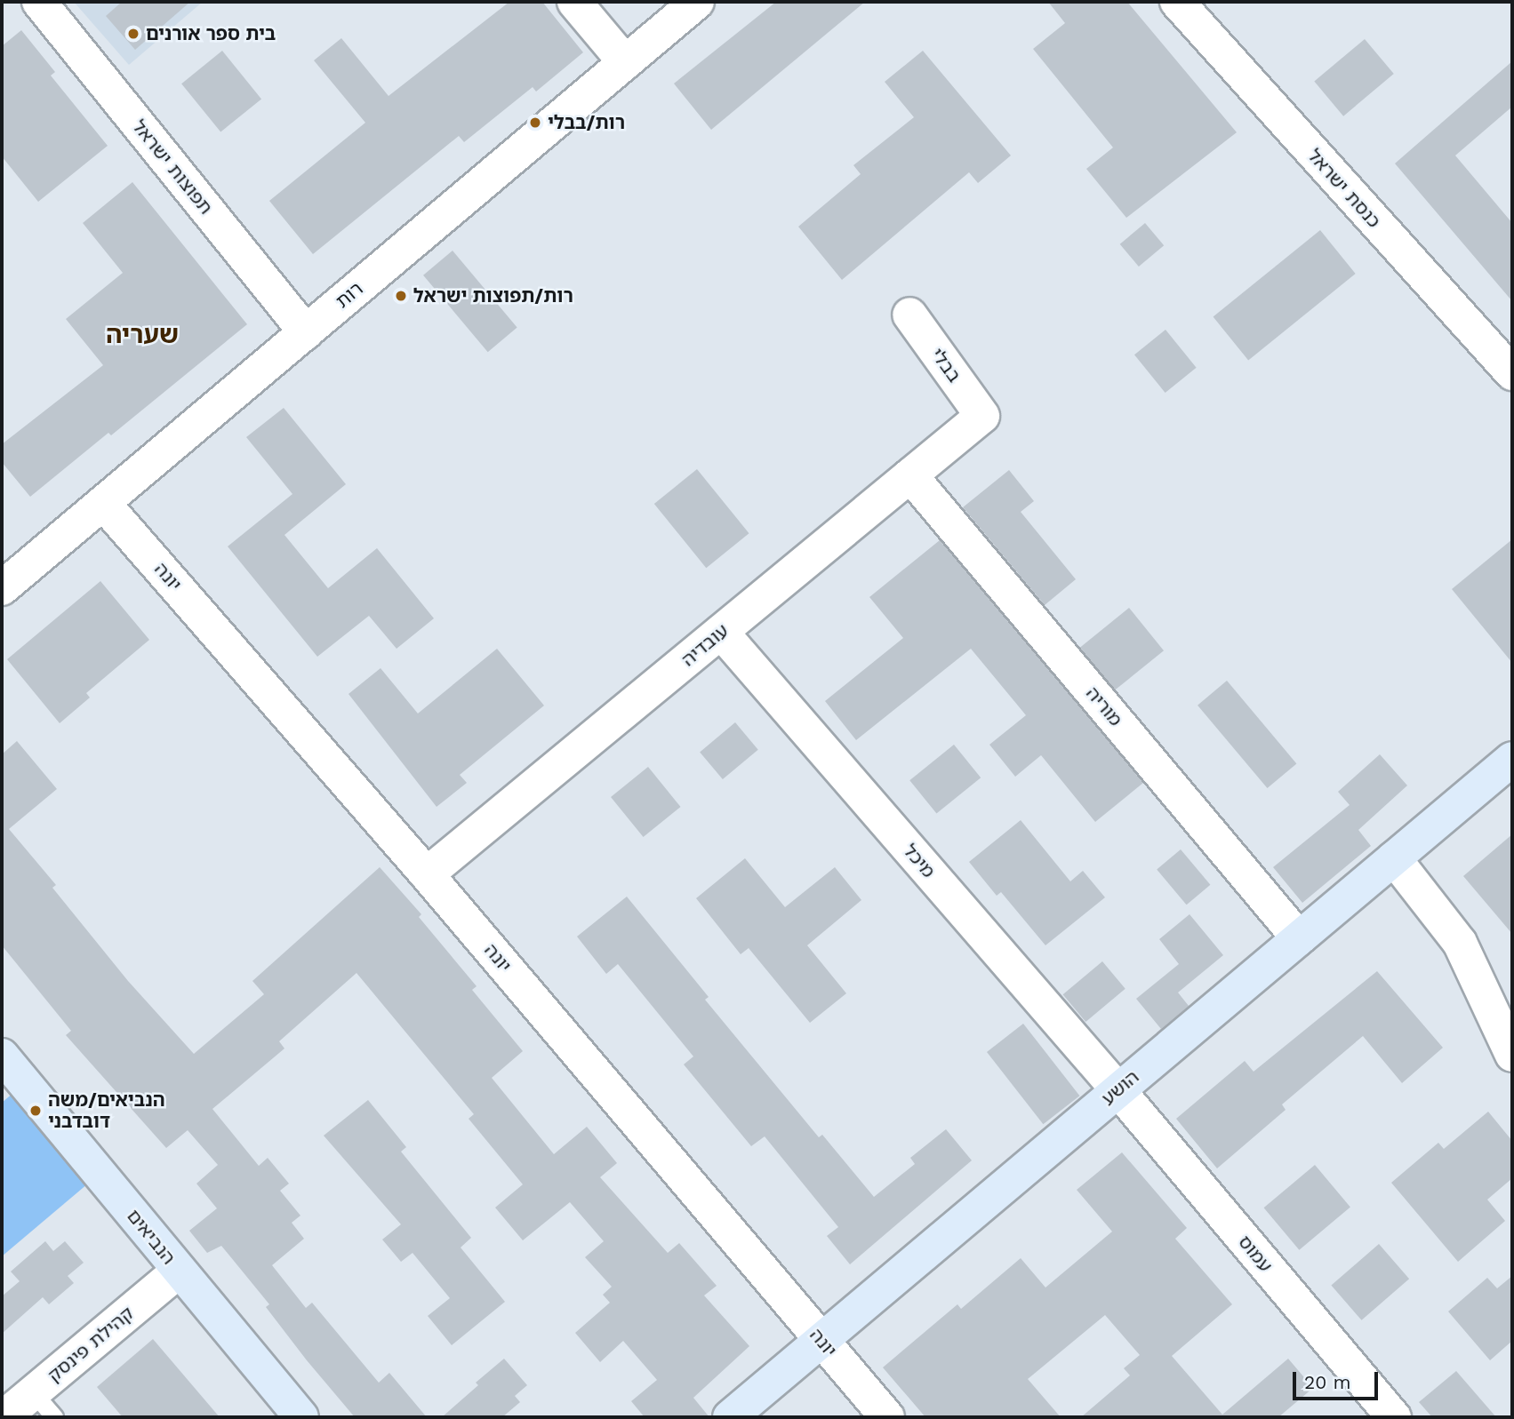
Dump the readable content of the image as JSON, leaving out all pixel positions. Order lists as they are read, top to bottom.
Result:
{
  "streets": {
    "street": [
      "תפוצות ישראל",
      "כנסת ישראל",
      "רות",
      "בבלי",
      "יונה",
      "עובדיה",
      "מוריה",
      "מיכל",
      "הושע",
      "הנביאים",
      "עמוס",
      "קהילת פינסק"
    ]
  },
  "crossings": [
    ["תפוצות ישראל", "רות"],
    ["רות", "יונה"],
    ["בבלי", "עובדיה"],
    ["יונה", "עובדיה"],
    ["יונה", "הושע"],
    ["עובדיה", "מוריה"],
    ["עובדיה", "מיכל"],
    ["מוריה", "הושע"],
    ["מיכל", "הושע"],
    ["מיכל", "עמוס"],
    ["הושע", "עמוס"],
    ["הנביאים", "קהילת פינסק"]
  ],
  "districts": ["שעריה"],
  "places": [
    "בית ספר אורנים",
    "רות/בבלי",
    "רות/תפוצות ישראל",
    "הנביאים/משה דובדבני"
  ],
  "scale_bar": "20 m"
}
